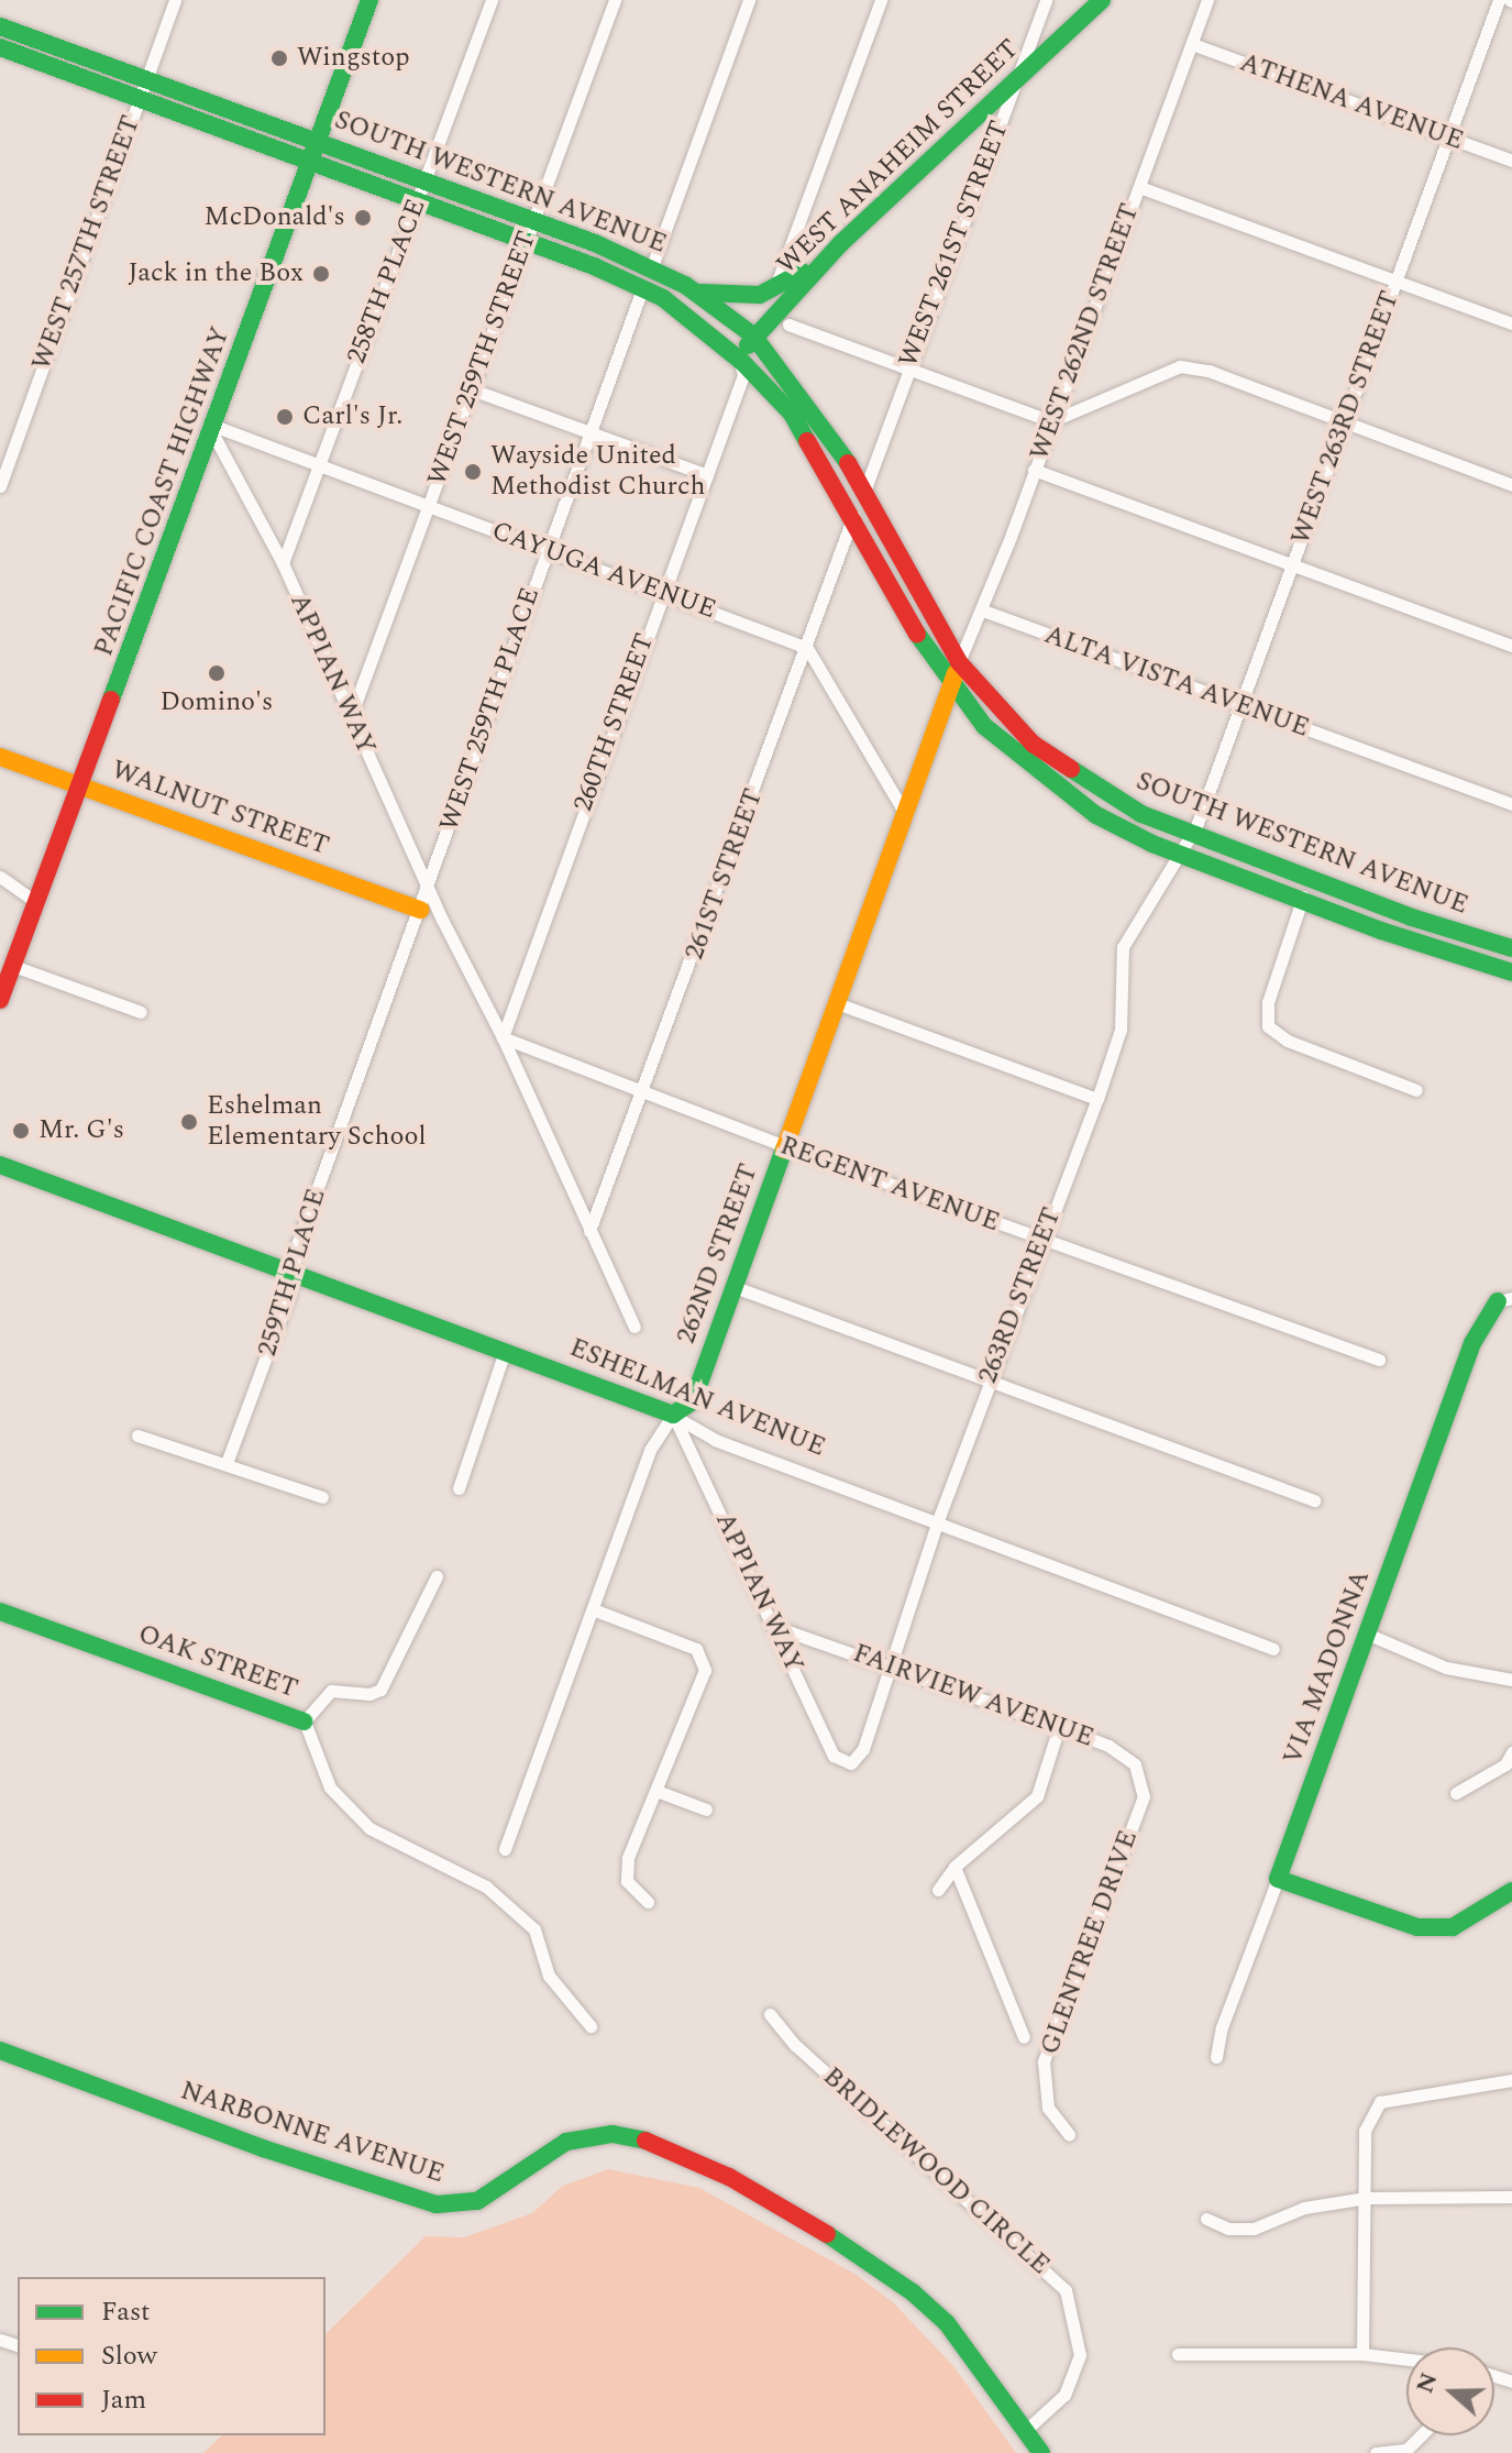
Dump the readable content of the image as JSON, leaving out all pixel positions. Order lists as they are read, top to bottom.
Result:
{
  "streets": {
    "main road": [
      "WEST ANAHEIM STREET",
      "SOUTH WESTERN AVENUE",
      "PACIFIC COAST HIGHWAY",
      "WALNUT STREET",
      "262ND STREET",
      "ESHELMAN AVENUE",
      "OAK STREET",
      "VIA MADONNA",
      "NARBONNE AVENUE"
    ],
    "street": [
      "ATHENA AVENUE",
      "WEST 257TH STREET",
      "WEST 261ST STREET",
      "258TH PLACE",
      "WEST 262ND STREET",
      "WEST 259TH STREET",
      "WEST 263RD STREET",
      "CAYUGA AVENUE",
      "APPIAN WAY",
      "ALTA VISTA AVENUE",
      "WEST 259TH PLACE",
      "260TH STREET",
      "261ST STREET",
      "REGENT AVENUE",
      "259TH PLACE",
      "263RD STREET",
      "FAIRVIEW AVENUE",
      "GLENTREE DRIVE",
      "BRIDLEWOOD CIRCLE"
    ]
  },
  "crossings": [
    ["ATHENA AVENUE", "WEST 262ND STREET"],
    ["ATHENA AVENUE", "WEST 263RD STREET"],
    ["WEST ANAHEIM STREET", "SOUTH WESTERN AVENUE"],
    ["WEST ANAHEIM STREET", "WEST 261ST STREET"],
    ["WEST ANAHEIM STREET", "260TH STREET"],
    ["SOUTH WESTERN AVENUE", "WEST 257TH STREET"],
    ["SOUTH WESTERN AVENUE", "WEST 261ST STREET"],
    ["SOUTH WESTERN AVENUE", "258TH PLACE"],
    ["SOUTH WESTERN AVENUE", "WEST 262ND STREET"],
    ["SOUTH WESTERN AVENUE", "WEST 259TH STREET"],
    ["SOUTH WESTERN AVENUE", "WEST 263RD STREET"],
    ["SOUTH WESTERN AVENUE", "PACIFIC COAST HIGHWAY"],
    ["SOUTH WESTERN AVENUE", "WEST 259TH PLACE"],
    ["SOUTH WESTERN AVENUE", "260TH STREET"],
    ["SOUTH WESTERN AVENUE", "261ST STREET"],
    ["SOUTH WESTERN AVENUE", "262ND STREET"],
    ["SOUTH WESTERN AVENUE", "263RD STREET"],
    ["258TH PLACE", "CAYUGA AVENUE"],
    ["258TH PLACE", "APPIAN WAY"],
    ["WEST 262ND STREET", "ALTA VISTA AVENUE"],
    ["WEST 262ND STREET", "262ND STREET"],
    ["WEST 259TH STREET", "CAYUGA AVENUE"],
    ["WEST 259TH STREET", "APPIAN WAY"],
    ["WEST 263RD STREET", "ALTA VISTA AVENUE"],
    ["WEST 263RD STREET", "263RD STREET"],
    ["PACIFIC COAST HIGHWAY", "CAYUGA AVENUE"],
    ["PACIFIC COAST HIGHWAY", "APPIAN WAY"],
    ["PACIFIC COAST HIGHWAY", "WALNUT STREET"],
    ["CAYUGA AVENUE", "APPIAN WAY"],
    ["CAYUGA AVENUE", "WEST 259TH PLACE"],
    ["CAYUGA AVENUE", "260TH STREET"],
    ["CAYUGA AVENUE", "261ST STREET"],
    ["APPIAN WAY", "WEST 259TH PLACE"],
    ["APPIAN WAY", "260TH STREET"],
    ["APPIAN WAY", "261ST STREET"],
    ["APPIAN WAY", "REGENT AVENUE"],
    ["APPIAN WAY", "262ND STREET"],
    ["APPIAN WAY", "259TH PLACE"],
    ["APPIAN WAY", "263RD STREET"],
    ["APPIAN WAY", "ESHELMAN AVENUE"],
    ["APPIAN WAY", "FAIRVIEW AVENUE"],
    ["WEST 259TH PLACE", "259TH PLACE"],
    ["260TH STREET", "REGENT AVENUE"],
    ["WALNUT STREET", "259TH PLACE"],
    ["261ST STREET", "REGENT AVENUE"],
    ["REGENT AVENUE", "262ND STREET"],
    ["REGENT AVENUE", "263RD STREET"],
    ["262ND STREET", "ESHELMAN AVENUE"],
    ["259TH PLACE", "ESHELMAN AVENUE"],
    ["263RD STREET", "ESHELMAN AVENUE"],
    ["263RD STREET", "FAIRVIEW AVENUE"],
    ["FAIRVIEW AVENUE", "GLENTREE DRIVE"],
    ["NARBONNE AVENUE", "BRIDLEWOOD CIRCLE"]
  ],
  "places": [
    "Wingstop",
    "McDonald's",
    "Jack in the Box",
    "Carl's Jr.",
    "Wayside United Methodist Church",
    "Domino's",
    "Eshelman Elementary School",
    "Mr. G's"
  ],
  "legend": ["Fast", "Slow", "Jam"],
  "north": "left"
}
